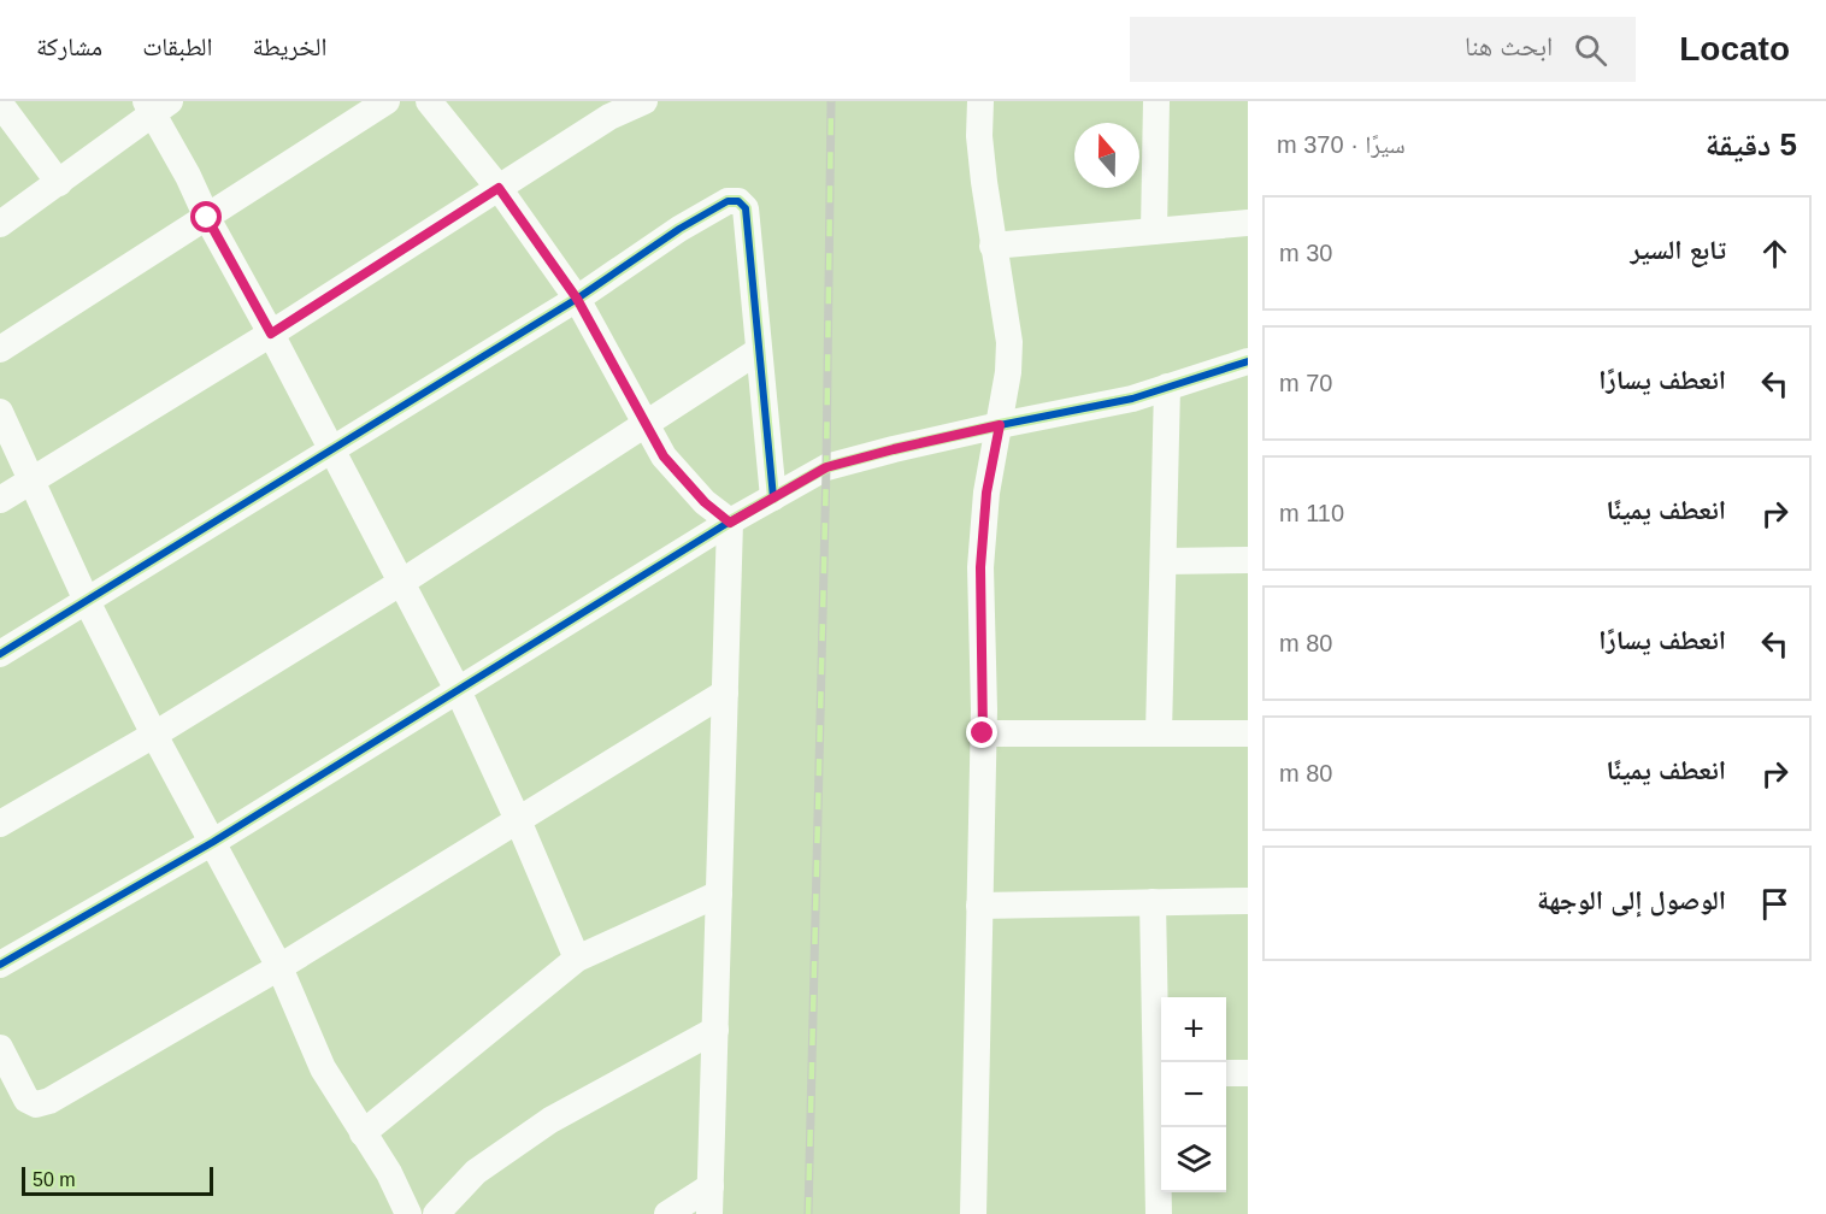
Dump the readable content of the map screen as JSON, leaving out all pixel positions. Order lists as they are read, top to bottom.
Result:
{
  "scale_bar": "50 m",
  "north": "top",
  "page": {
    "header": "Locato",
    "search": "ابحث هنا",
    "nav": ["الخريطة", "الطبقات", "مشاركة"],
    "heading": ["5 دقيقة", "سيرًا · 370 m"],
    "list": [
      ["تابع السير", "30 m"],
      ["انعطف يسارًا", "70 m"],
      ["انعطف يمينًا", "110 m"],
      ["انعطف يسارًا", "80 m"],
      ["انعطف يمينًا", "80 m"],
      "الوصول إلى الوجهة"
    ],
    "map_buttons": ["+", "−"],
    "scale": "50 m"
  }
}
